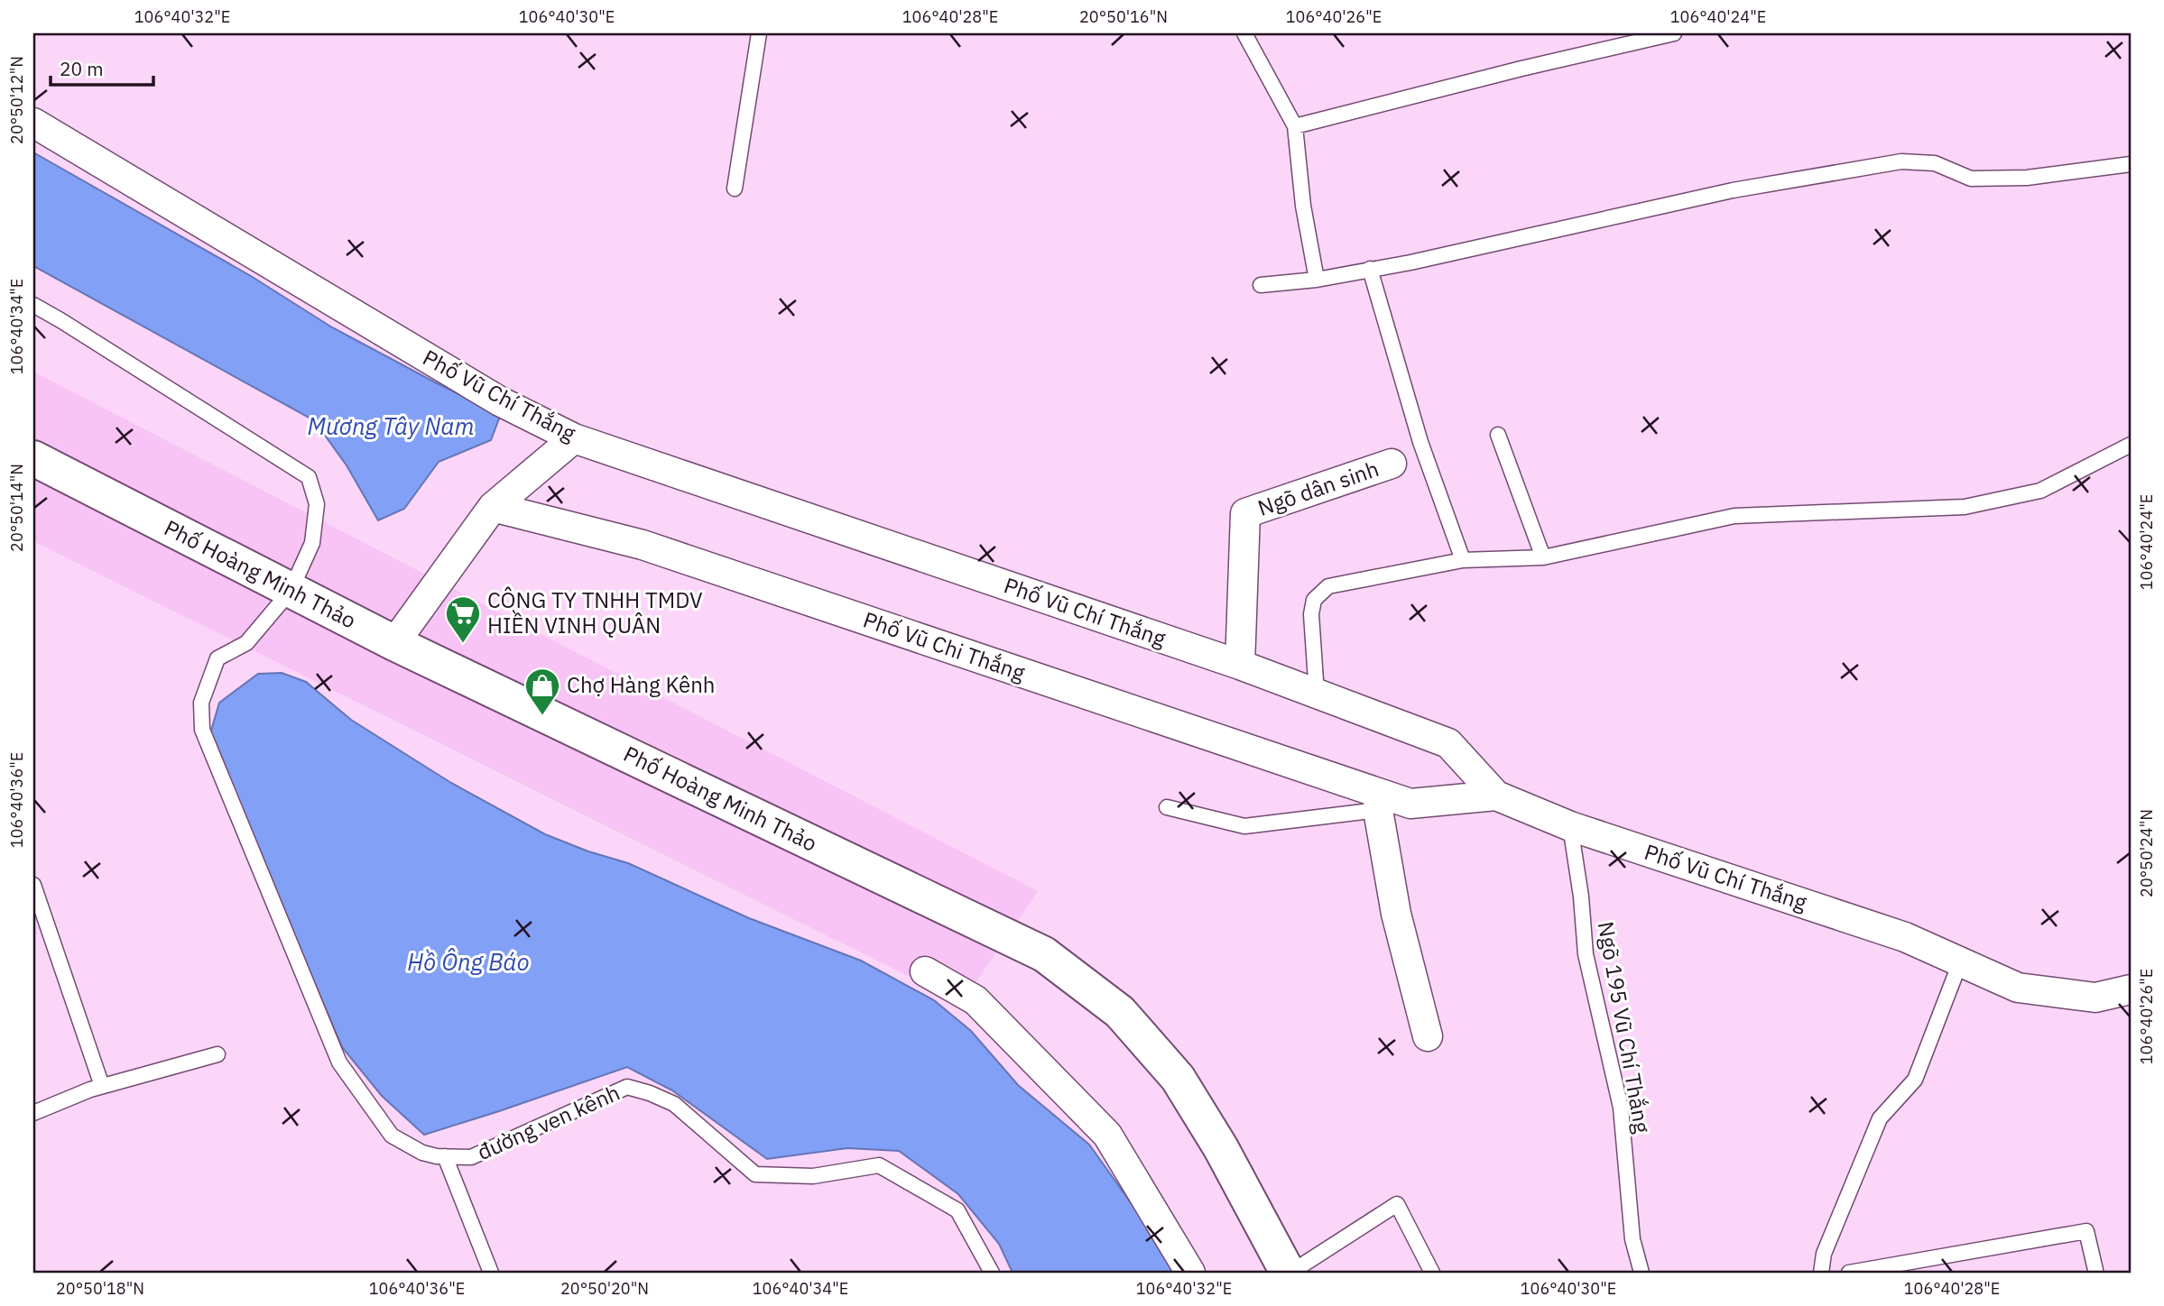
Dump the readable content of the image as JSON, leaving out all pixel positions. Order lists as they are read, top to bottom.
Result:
{
  "streets": {
    "street": [
      "Phố Vũ Chí Thắng",
      "Ngõ dân sinh",
      "Phố Hoàng Minh Thảo",
      "Phố Vũ Chi Thắng"
    ],
    "lane": ["Ngõ 195 Vũ Chí Thắng", "đường ven kênh"]
  },
  "crossings": [
    ["Phố Vũ Chí Thắng", "Ngõ dân sinh"],
    ["Phố Vũ Chí Thắng", "Phố Vũ Chi Thắng"],
    ["Phố Vũ Chí Thắng", "Ngõ 195 Vũ Chí Thắng"],
    ["Phố Hoàng Minh Thảo", "đường ven kênh"]
  ],
  "water": ["Mương Tây Nam", "Hồ Ông Báo"],
  "places": {
    "supermarket": ["CÔNG TY TNHH TMDV HIỀN VINH QUÂN"],
    "shop": ["Chợ Hàng Kênh"]
  },
  "scale_bar": "20 m",
  "coordinates": [
    "106°40'32\"E",
    "106°40'30\"E",
    "106°40'28\"E",
    "20°50'16\"N",
    "106°40'26\"E",
    "106°40'24\"E",
    "20°50'12\"N",
    "106°40'34\"E",
    "20°50'14\"N",
    "106°40'36\"E",
    "20°50'24\"N",
    "20°50'18\"N",
    "20°50'20\"N"
  ]
}
